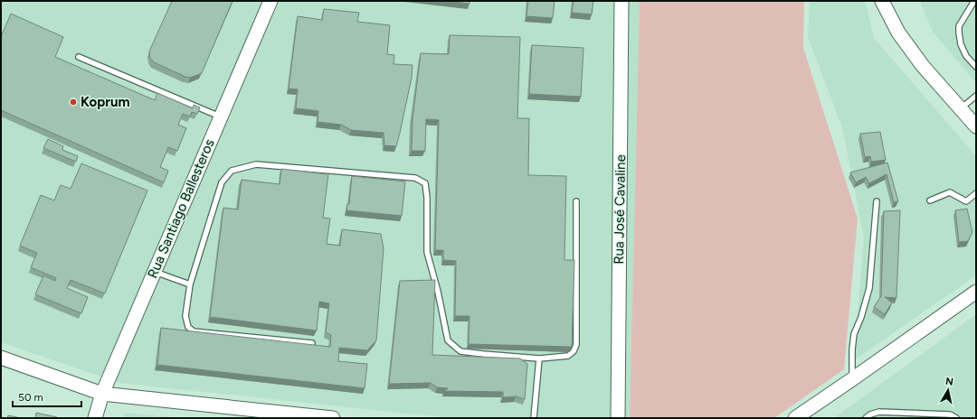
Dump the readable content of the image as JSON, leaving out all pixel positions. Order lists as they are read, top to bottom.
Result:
{
  "streets": {
    "street": ["Rua Santiago Ballesteros", "Rua José Cavaline"]
  },
  "places": ["Koprum"],
  "scale_bar": "50 m",
  "north": "top"
}
